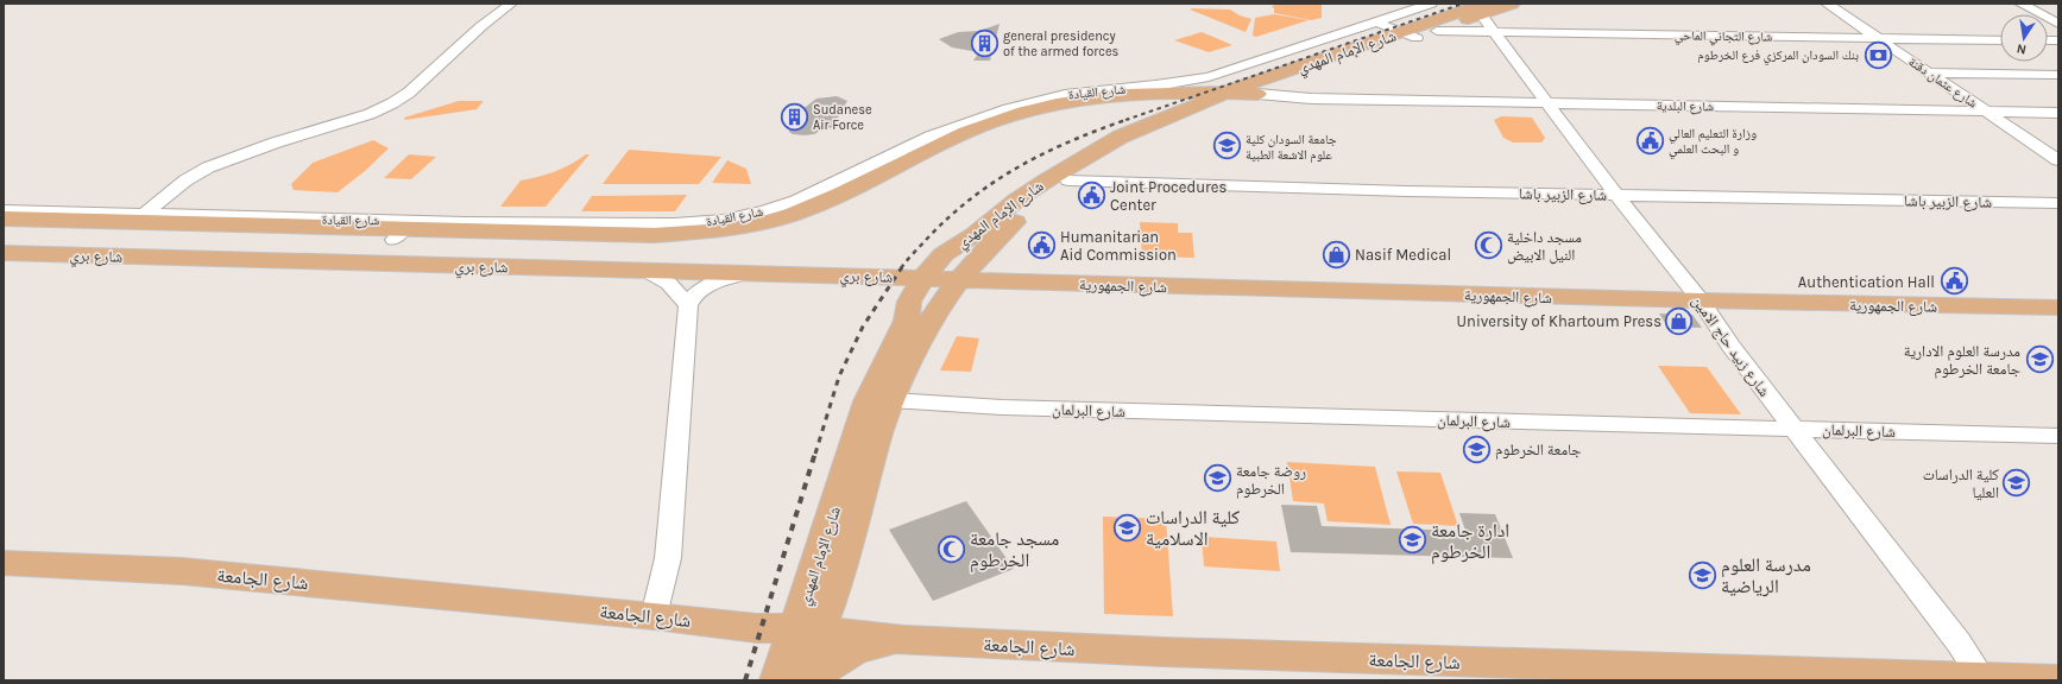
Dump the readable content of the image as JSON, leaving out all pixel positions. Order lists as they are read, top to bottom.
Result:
{
  "streets": {
    "main road": [
      "شارع الإمام المهدي",
      "شارع القيادة",
      "شارع بري",
      "شارع الجمهورية",
      "شارع الجامعة"
    ],
    "street": [
      "شارع التجاني الماحي",
      "شارع عثمان دقنة",
      "شارع البلدية",
      "شارع الزبير باشا",
      "شارع زبيد حاج الامين",
      "شارع البرلمان"
    ]
  },
  "crossings": [
    ["شارع التجاني الماحي", "شارع عثمان دقنة"],
    ["شارع التجاني الماحي", "شارع زبيد حاج الامين"],
    ["شارع الإمام المهدي", "شارع القيادة"],
    ["شارع الإمام المهدي", "شارع البلدية"],
    ["شارع الإمام المهدي", "شارع الزبير باشا"],
    ["شارع الإمام المهدي", "شارع بري"],
    ["شارع الإمام المهدي", "شارع الجمهورية"],
    ["شارع الإمام المهدي", "شارع زبيد حاج الامين"],
    ["شارع الإمام المهدي", "شارع البرلمان"],
    ["شارع الإمام المهدي", "شارع الجامعة"],
    ["شارع عثمان دقنة", "شارع البلدية"],
    ["شارع القيادة", "شارع البلدية"],
    ["شارع البلدية", "شارع زبيد حاج الامين"],
    ["شارع الزبير باشا", "شارع زبيد حاج الامين"],
    ["شارع بري", "شارع الجمهورية"],
    ["شارع الجمهورية", "شارع زبيد حاج الامين"],
    ["شارع زبيد حاج الامين", "شارع البرلمان"],
    ["شارع زبيد حاج الامين", "شارع الجامعة"]
  ],
  "places": {
    "building": ["general presidency of the armed forces", "Sudanese Air Force"],
    "bank": ["بنك السودان المركزي فرع الخرطوم"],
    "public building": [
      "وزارة التعليم العالي و البحث العلمي",
      "Joint Procedures Center",
      "Humanitarian Aid Commission",
      "Authentication Hall"
    ],
    "school or university": [
      "جامعة السودان كلية علوم الاشعة الطبية",
      "مدرسة العلوم الادارية جامعة الخرطوم",
      "جامعة الخرطوم",
      "روضة جامعة الخرطوم",
      "كلية الدراسات العليا",
      "كلية الدراسات الاسلامية",
      "ادارة جامعة الخرطوم",
      "مدرسة العلوم الرياضية"
    ],
    "mosque": ["مسجد داخلية النيل الابيض", "مسجد جامعة الخرطوم"],
    "shop": ["Nasif Medical", "University of Khartoum Press"]
  },
  "north": "bottom"
}
